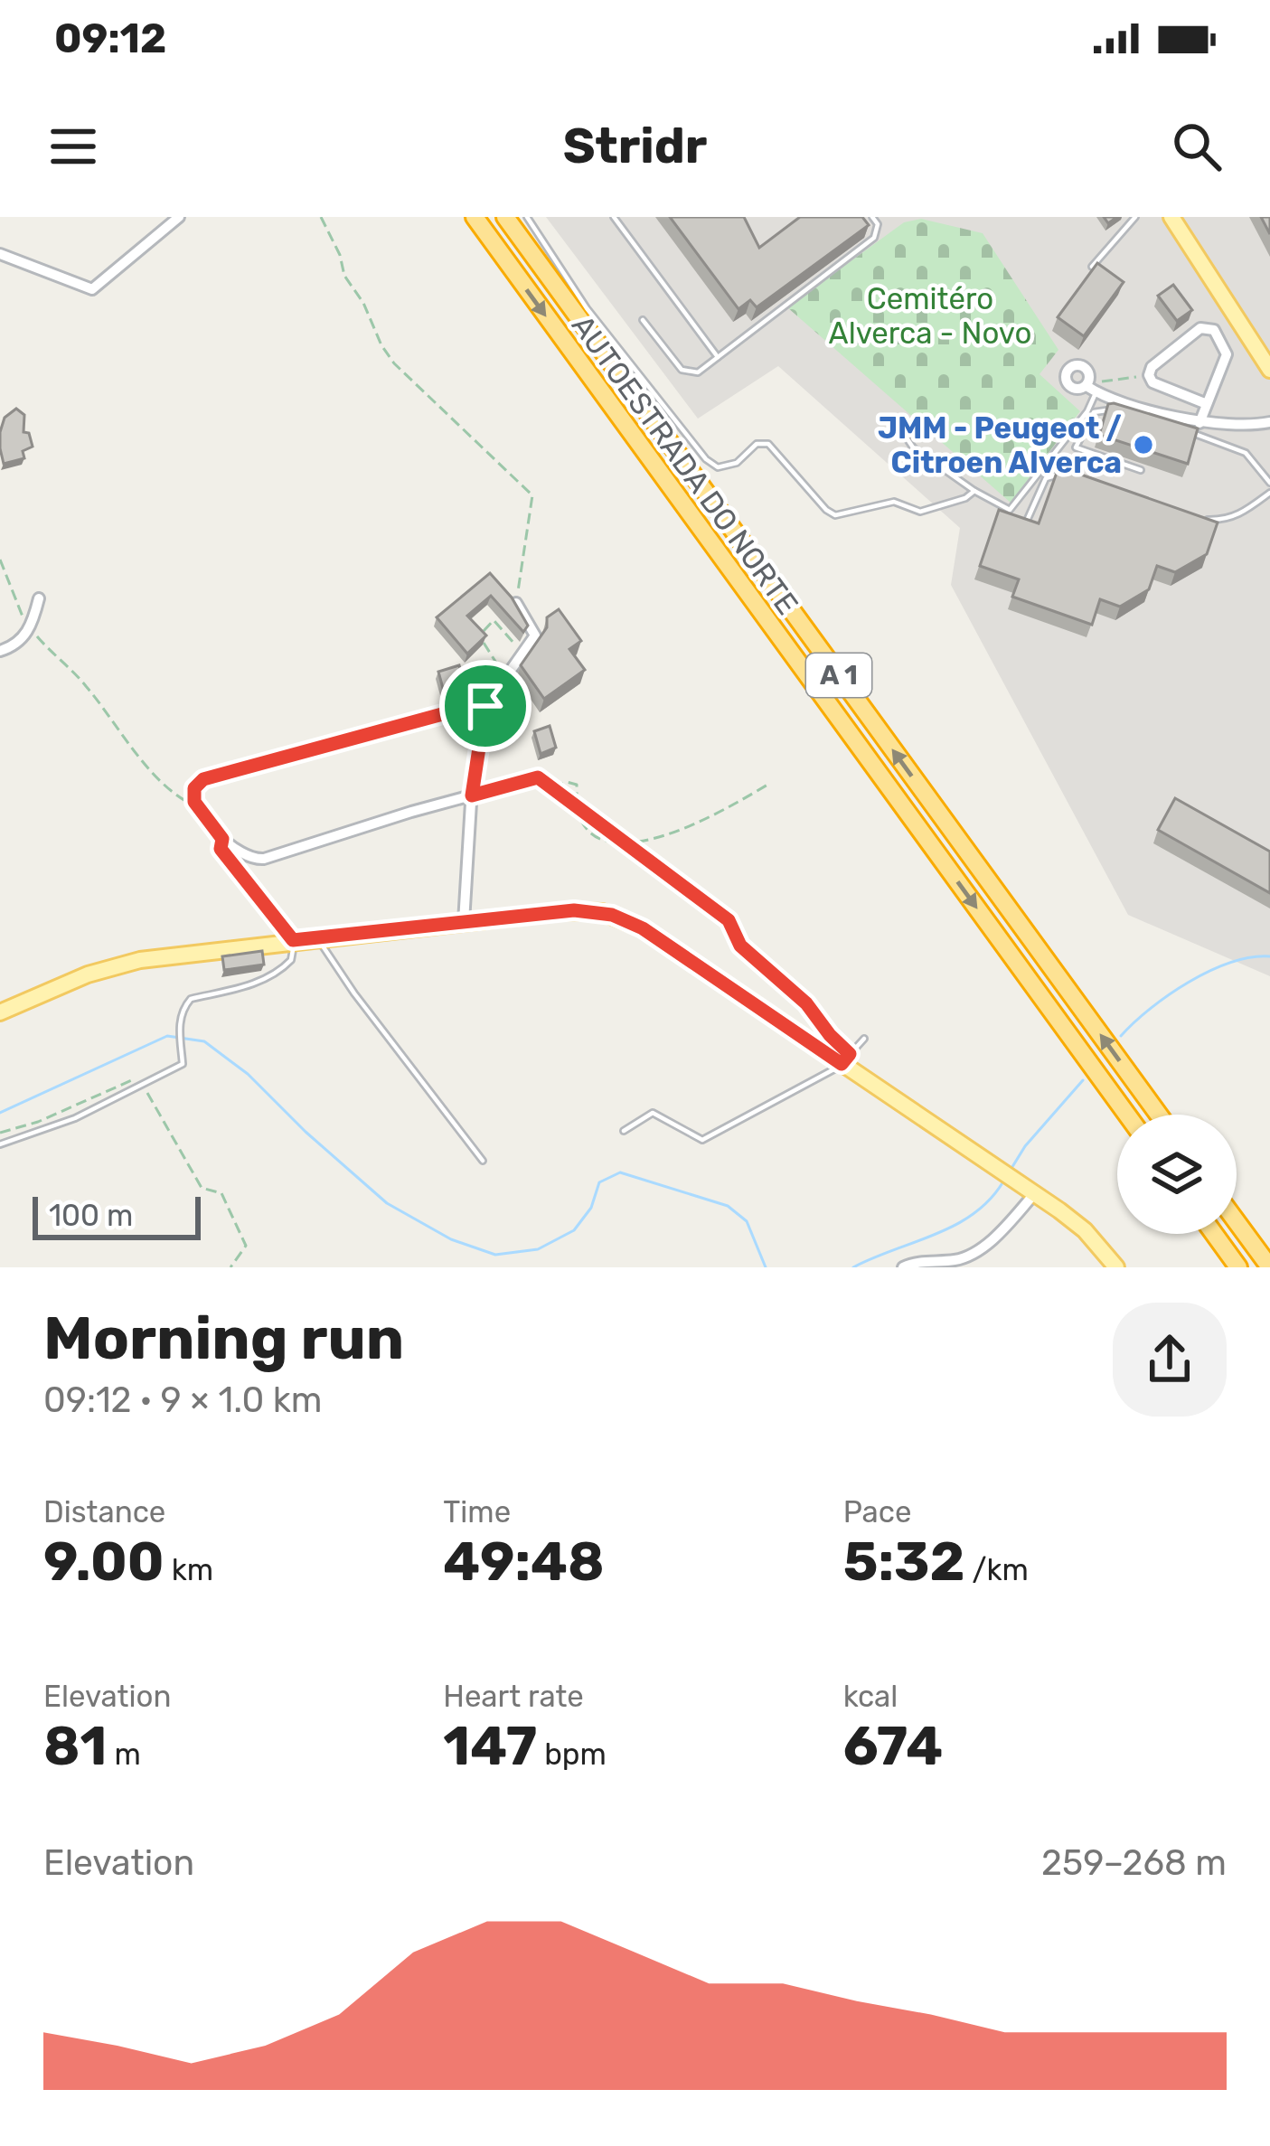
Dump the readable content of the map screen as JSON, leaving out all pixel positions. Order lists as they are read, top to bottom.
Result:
{
  "streets": {
    "highway": ["AUTOESTRADA DO NORTE", "A 1"]
  },
  "parks": ["Cemitéro Alverca - Novo"],
  "places": ["JMM - Peugeot / Citroen Alverca"],
  "scale_bar": "100 m",
  "page": {
    "status": "09:12",
    "header": "Stridr",
    "scale": "100 m",
    "heading": ["Morning run", "09:12 · 9 × 1.0 km"],
    "stats": [
      ["Distance", "9.00 km"],
      ["Time", "49:48"],
      ["Pace", "5:32 /km"],
      ["Elevation", "81 m"],
      ["Heart rate", "147 bpm"],
      ["kcal", "674"]
    ],
    "chart": ["Elevation", "259–268 m"]
  }
}
